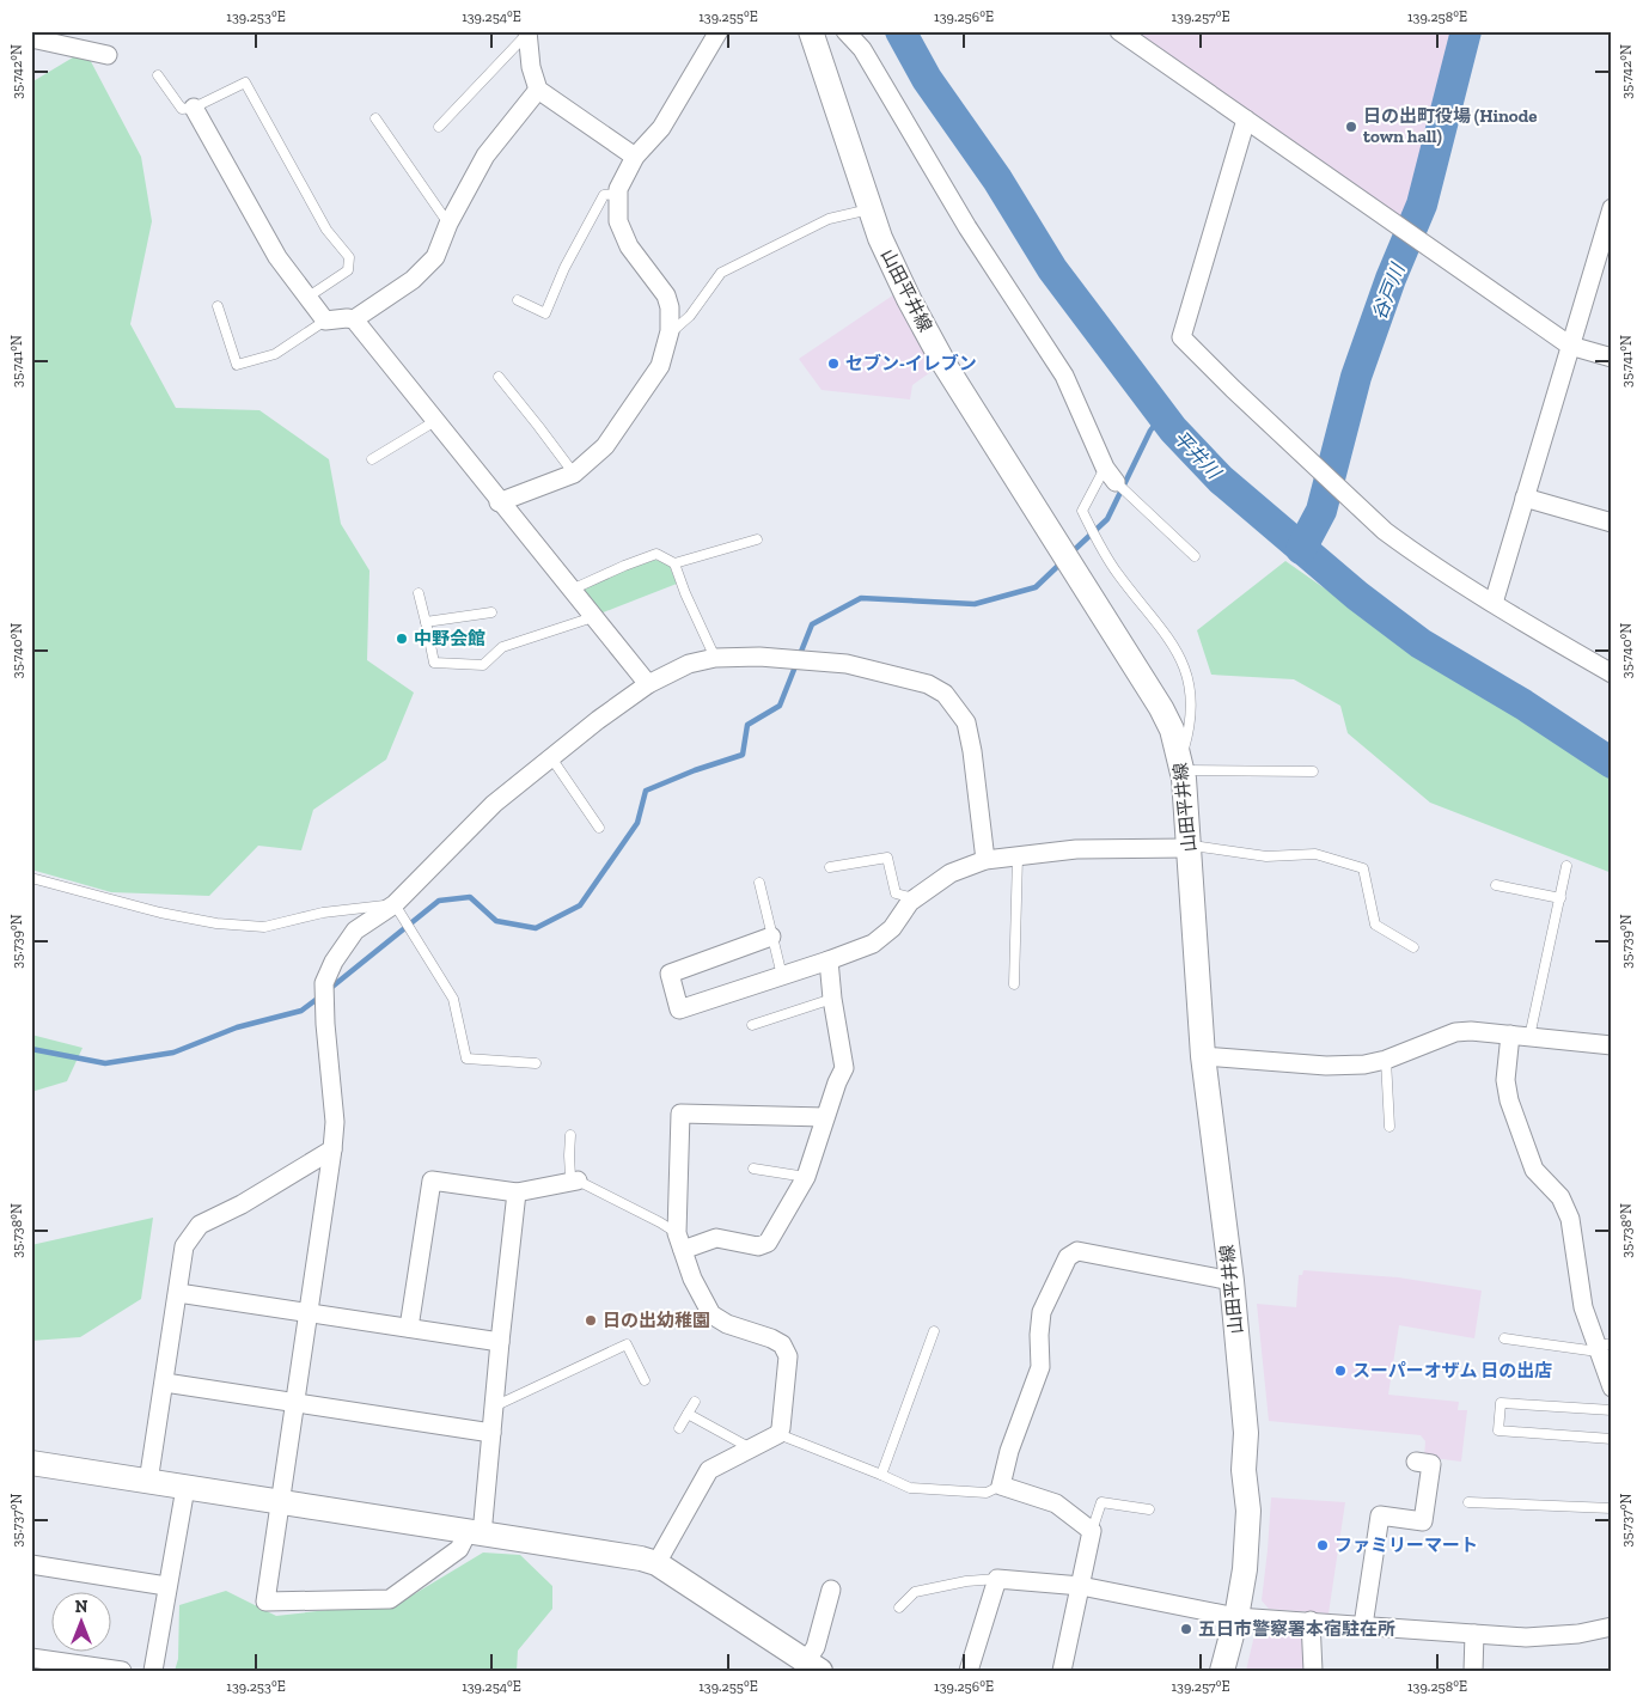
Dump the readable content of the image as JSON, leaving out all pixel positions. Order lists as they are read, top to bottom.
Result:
{
  "streets": {
    "main road": ["山田平井線"]
  },
  "water": ["谷戸川", "平井川"],
  "places": [
    "日の出町役場 (Hinode town hall)",
    "セブン-イレブン",
    "中野会館",
    "日の出幼稚園",
    "スーパーオザム 日の出店",
    "ファミリーマート",
    "五日市警察署本宿駐在所"
  ],
  "north": "top",
  "coordinates": [
    "139.253°E",
    "139.254°E",
    "139.255°E",
    "139.256°E",
    "139.257°E",
    "139.258°E",
    "35.742°N",
    "35.741°N",
    "35.740°N",
    "35.739°N",
    "35.738°N",
    "35.737°N"
  ]
}
